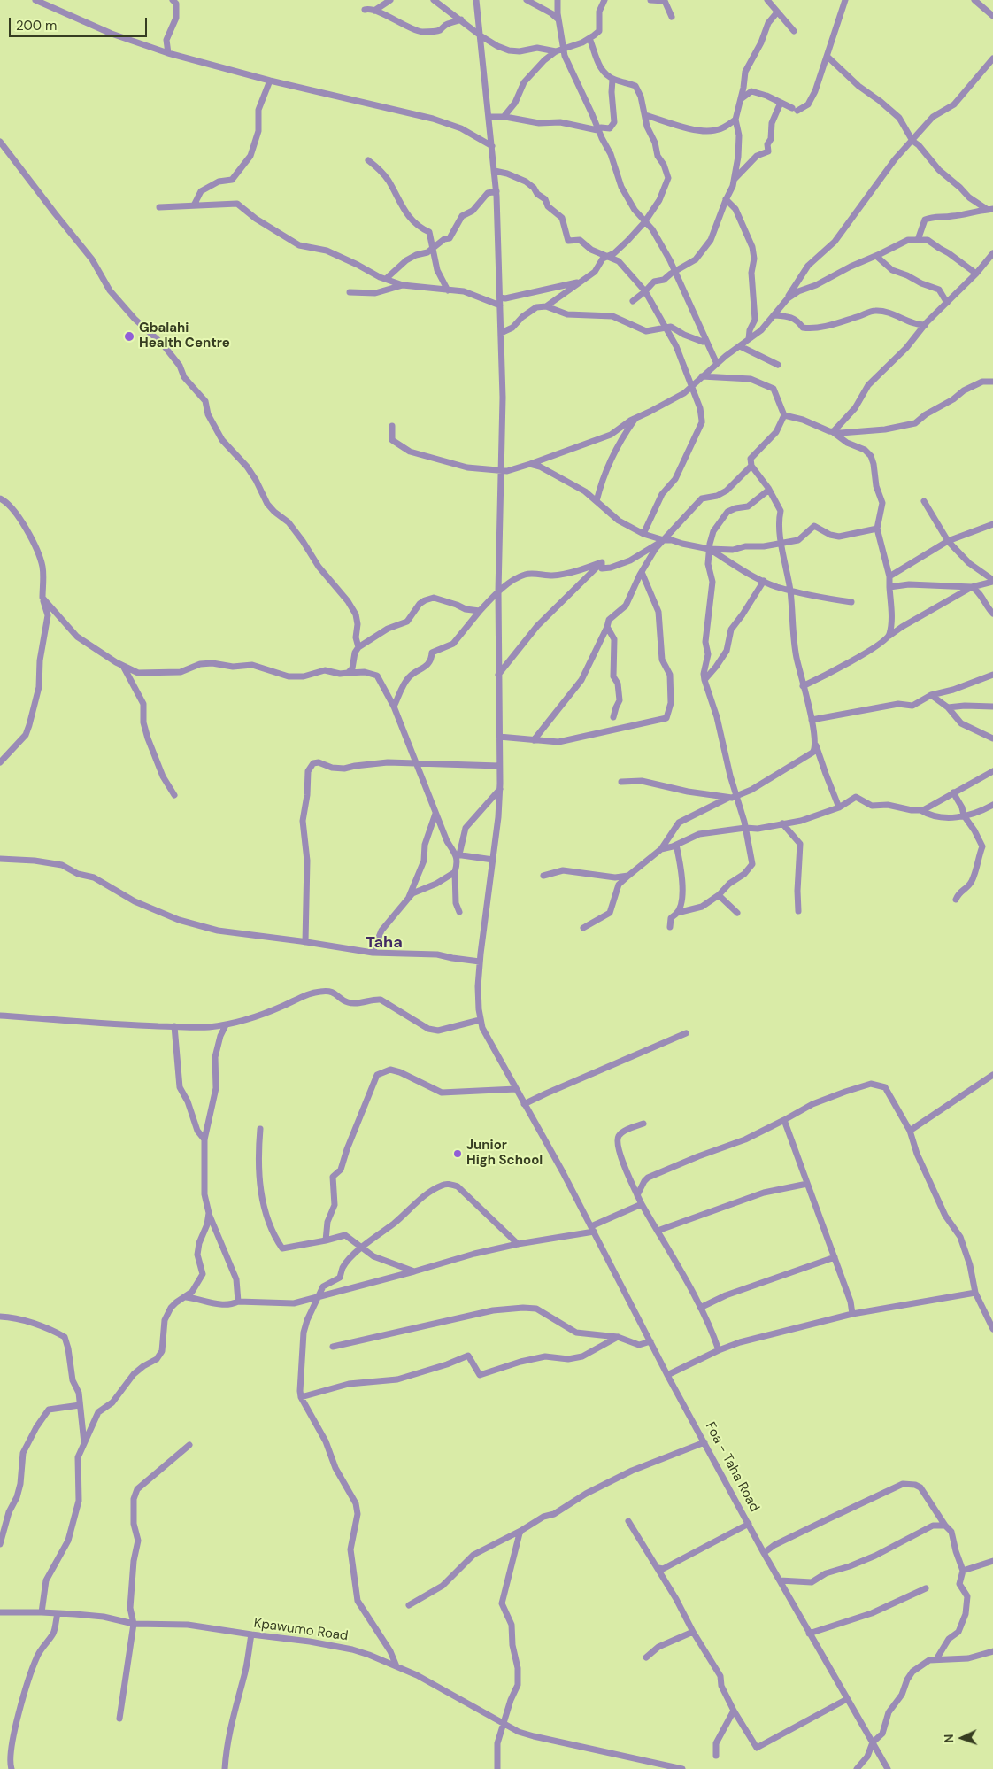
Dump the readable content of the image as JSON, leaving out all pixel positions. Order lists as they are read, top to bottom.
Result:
{
  "streets": {
    "street": ["Foa - Taha Road", "Kpawumo Road"]
  },
  "districts": ["Taha"],
  "places": ["Gbalahi Health Centre", "Junior High School"],
  "scale_bar": "200 m",
  "north": "left"
}
